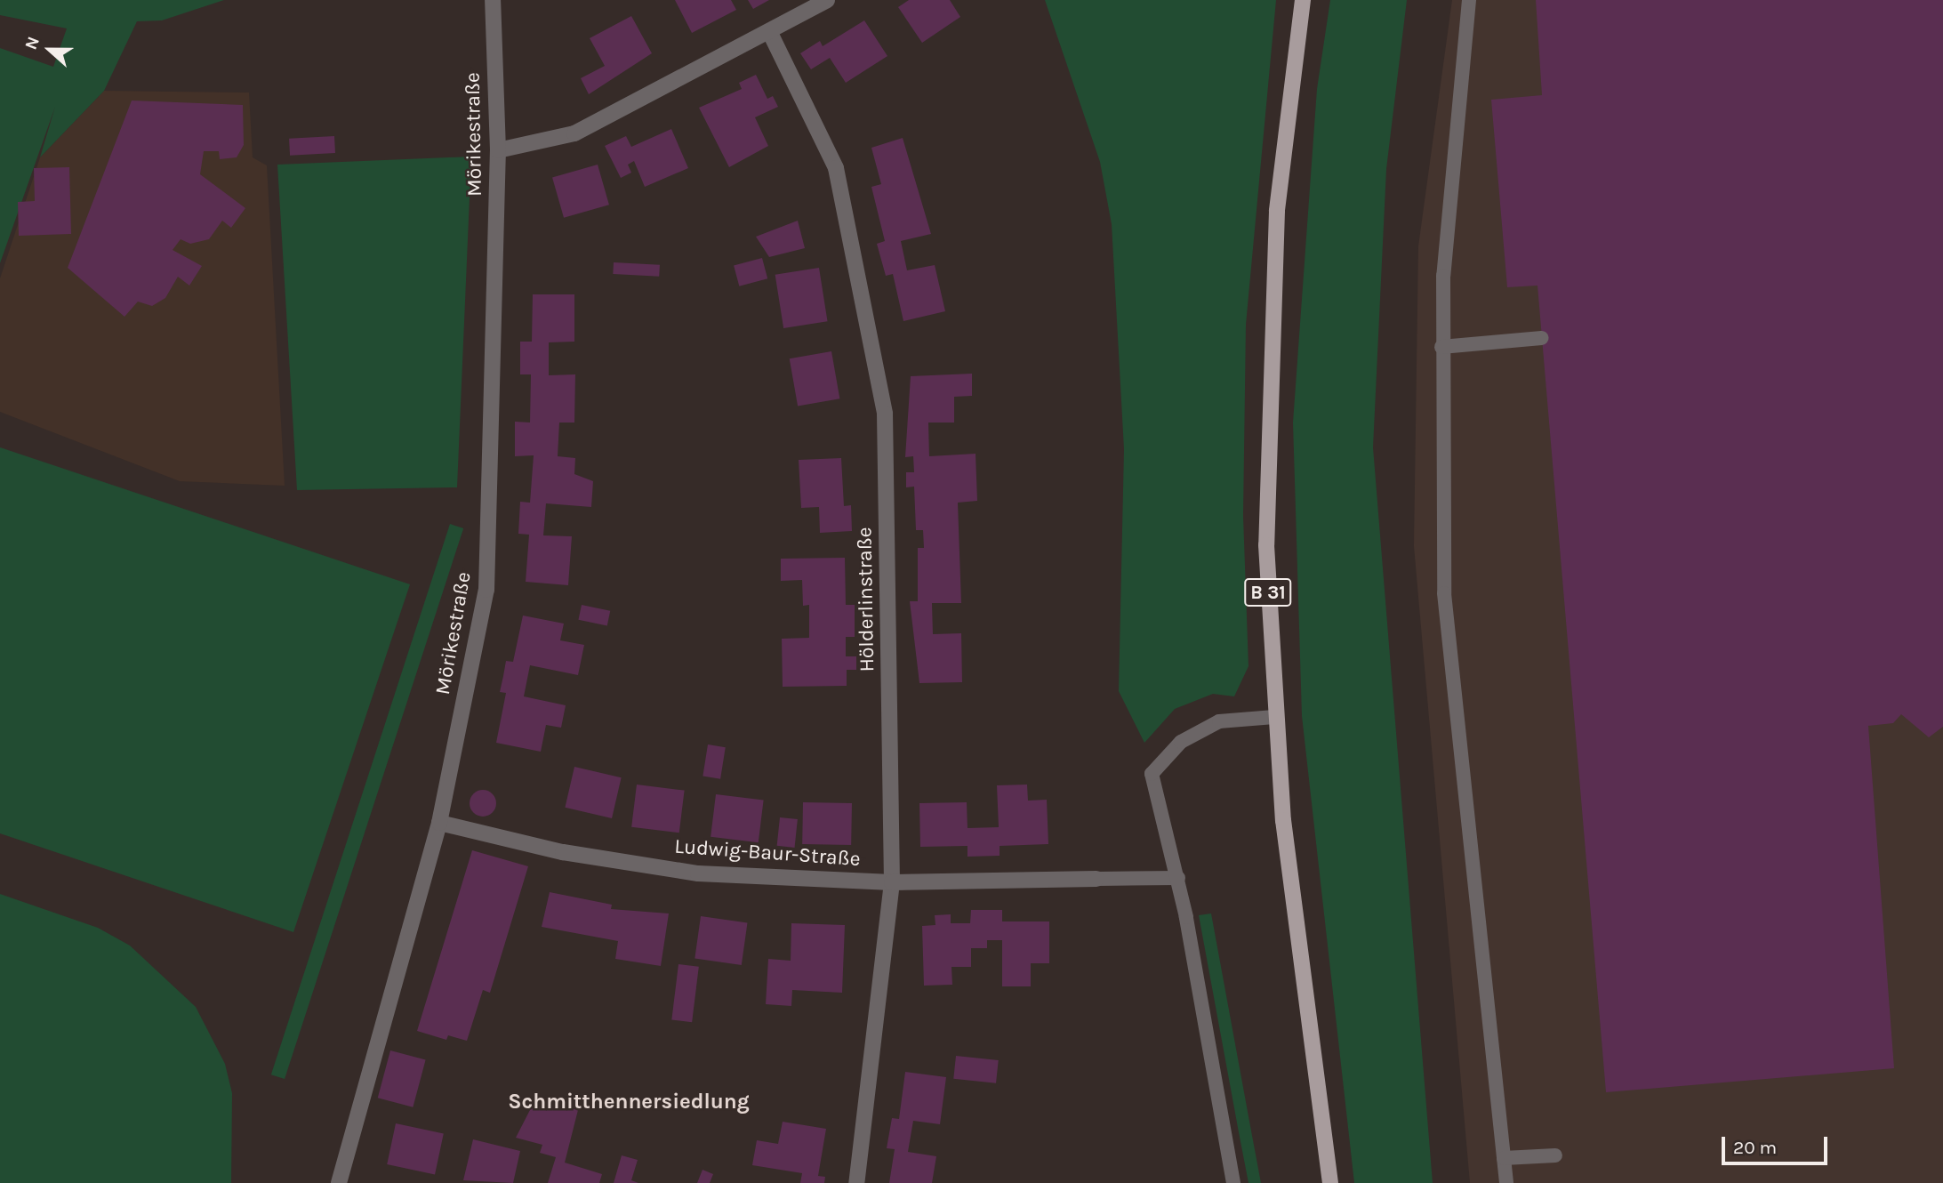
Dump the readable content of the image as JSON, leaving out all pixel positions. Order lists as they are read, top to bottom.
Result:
{
  "streets": {
    "main road": ["B 31"],
    "street": ["Mörikestraße", "Hölderlinstraße", "Ludwig-Baur-Straße"]
  },
  "crossings": [
    ["Mörikestraße", "Ludwig-Baur-Straße"],
    ["Hölderlinstraße", "Ludwig-Baur-Straße"]
  ],
  "districts": ["Schmitthennersiedlung"],
  "scale_bar": "20 m",
  "north": "left"
}
